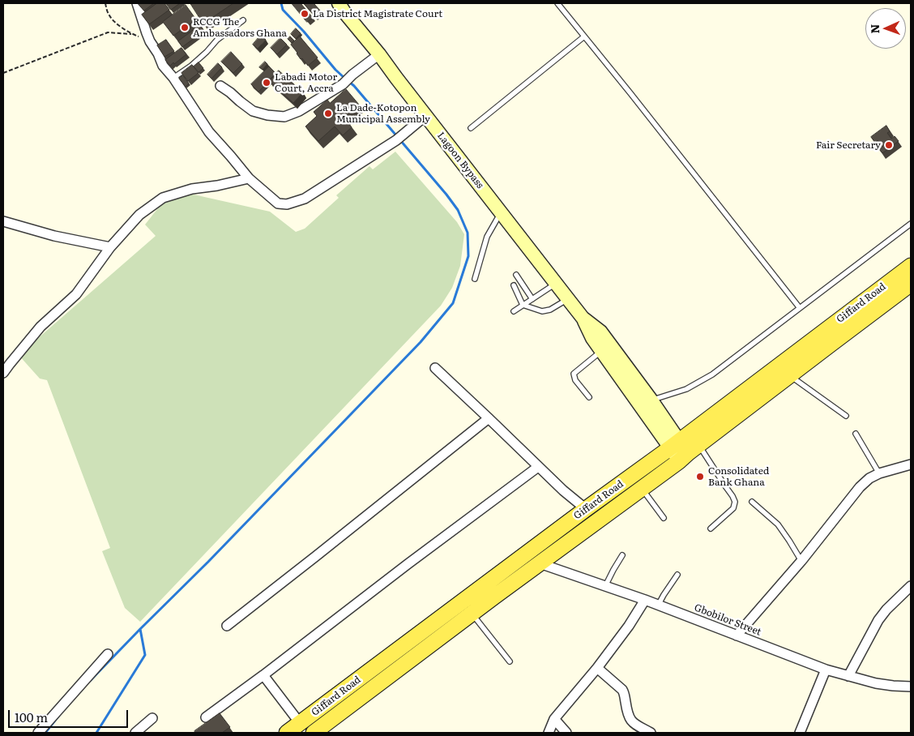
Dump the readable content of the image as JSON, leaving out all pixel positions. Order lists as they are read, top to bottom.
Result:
{
  "streets": {
    "main road": ["Giffard Road"],
    "street": ["Lagoon Bypass", "Gbobilor Street"]
  },
  "crossings": [
    ["Lagoon Bypass", "Giffard Road"],
    ["Giffard Road", "Gbobilor Street"]
  ],
  "places": [
    "La District Magistrate Court",
    "RCCG The Ambassadors Ghana",
    "Labadi Motor Court, Accra",
    "La Dade-Kotopon Municipal Assembly",
    "Fair Secretary",
    "Consolidated Bank Ghana"
  ],
  "scale_bar": "100 m",
  "north": "left"
}
